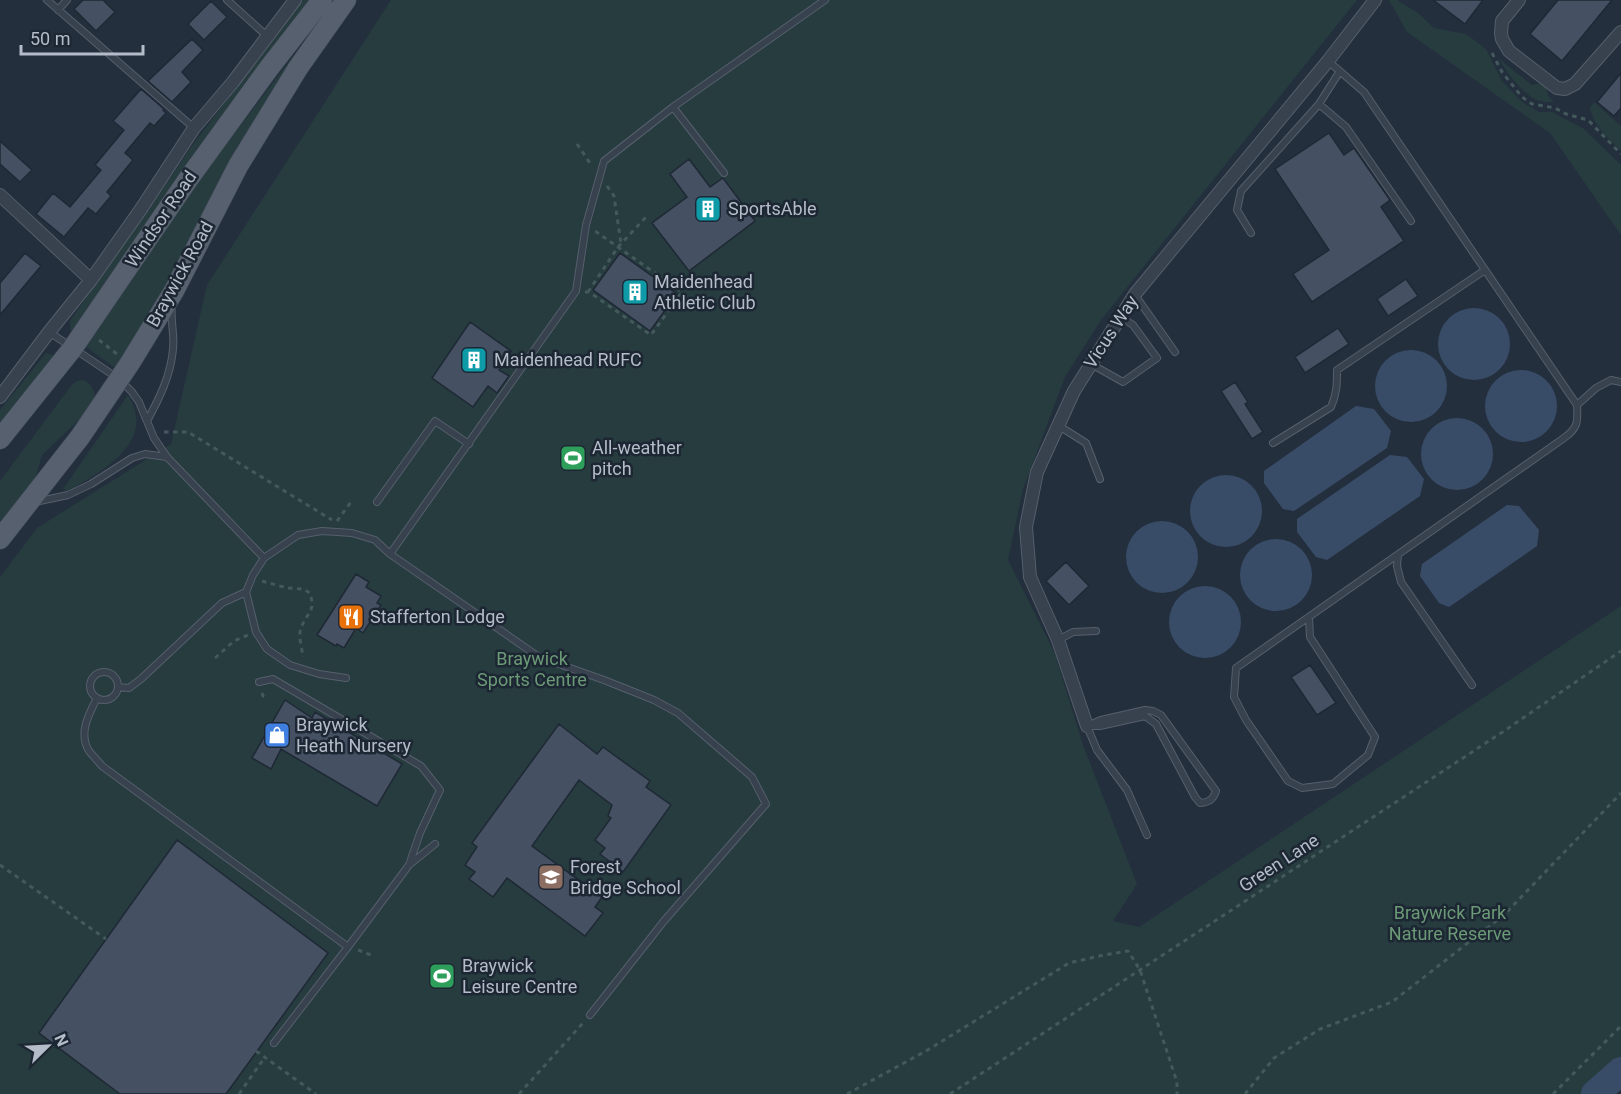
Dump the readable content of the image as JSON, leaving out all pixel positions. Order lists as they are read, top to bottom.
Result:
{
  "streets": {
    "main road": ["Windsor Road", "Braywick Road"],
    "street": ["Vicus Way"],
    "path": ["Green Lane"]
  },
  "parks": ["Braywick Sports Centre", "Braywick Park Nature Reserve"],
  "places": {
    "building": ["SportsAble", "Maidenhead Athletic Club", "Maidenhead RUFC"],
    "sports": ["All-weather pitch", "Braywick Leisure Centre"],
    "restaurant": ["Stafferton Lodge"],
    "shop": ["Braywick Heath Nursery"],
    "school or university": ["Forest Bridge School"]
  },
  "scale_bar": "50 m",
  "north": "top right"
}
